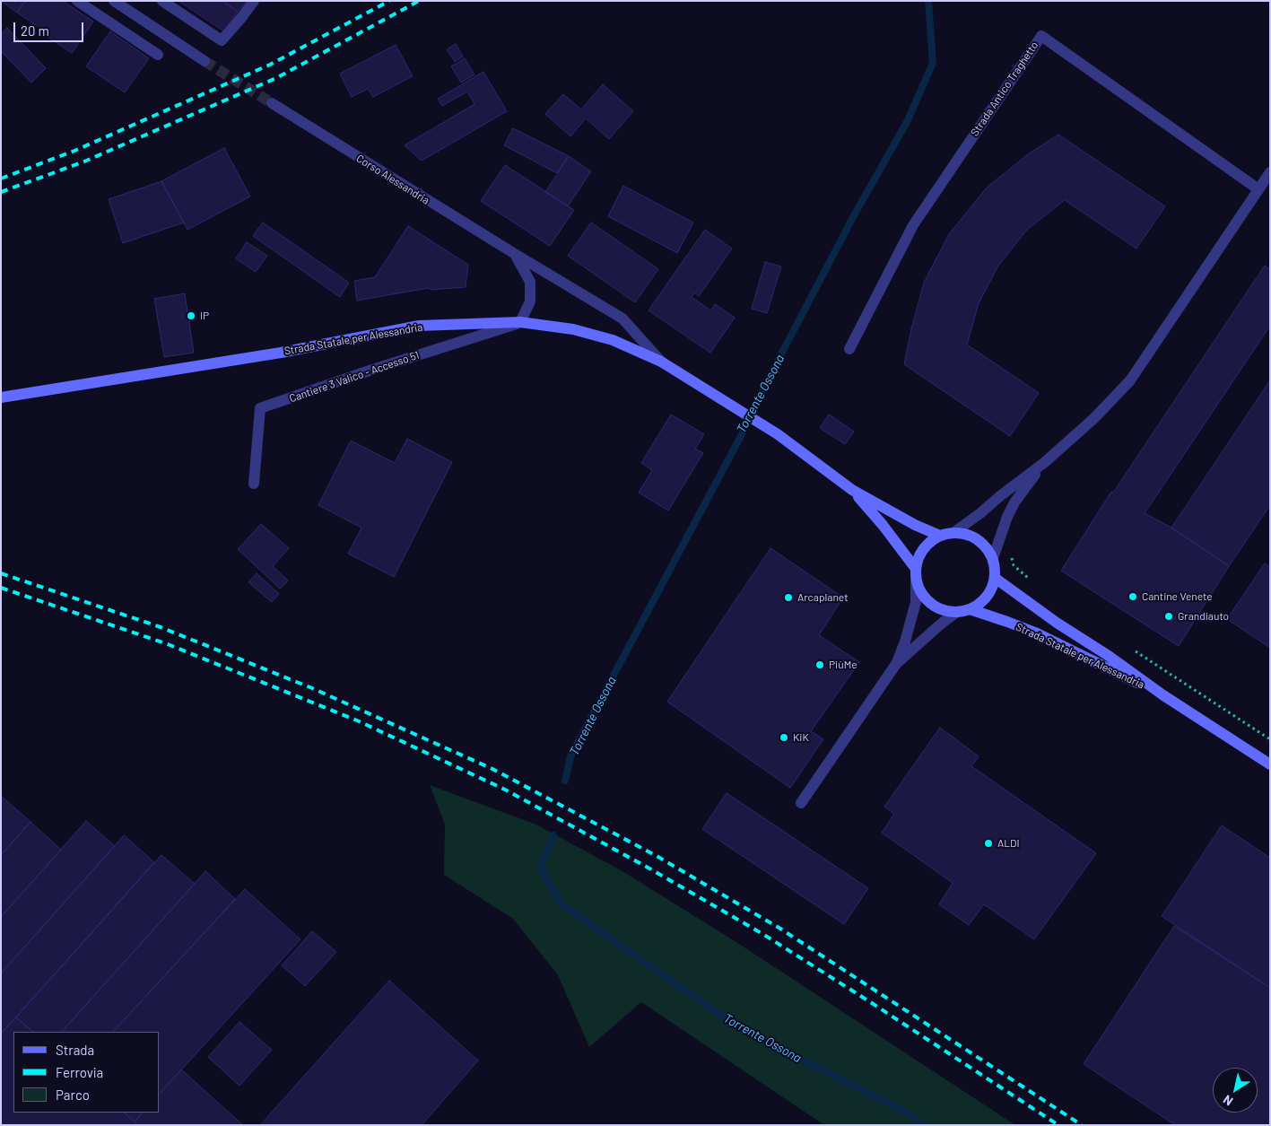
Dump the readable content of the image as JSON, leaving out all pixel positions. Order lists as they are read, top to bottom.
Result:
{
  "streets": {
    "main road": ["Strada Statale per Alessandria"],
    "street": ["Strada Antico Traghetto", "Corso Alessandria", "Cantiere 3 Valico - Accesso 51"]
  },
  "crossings": [
    ["Corso Alessandria", "Strada Statale per Alessandria"],
    ["Corso Alessandria", "Cantiere 3 Valico - Accesso 51"],
    ["Strada Statale per Alessandria", "Cantiere 3 Valico - Accesso 51"]
  ],
  "water": ["Torrente Ossona"],
  "places": [
    "IP",
    "Cantine Venete",
    "Arcaplanet",
    "Grandiauto",
    "PiùMe",
    "KiK",
    "ALDI"
  ],
  "legend": ["Strada", "Ferrovia", "Parco"],
  "scale_bar": "20 m",
  "north": "bottom left"
}
